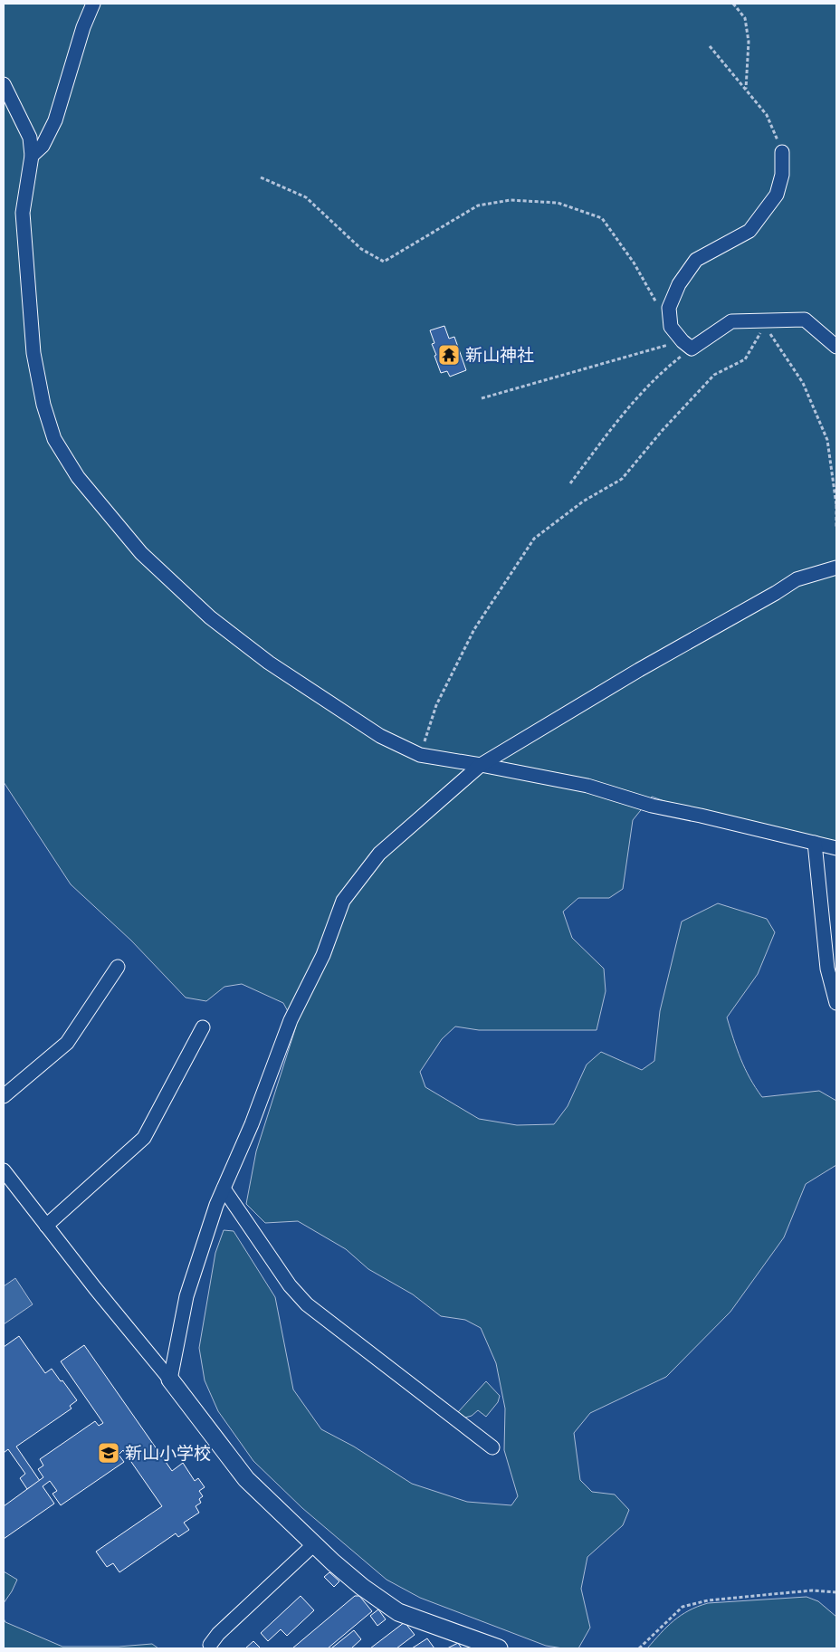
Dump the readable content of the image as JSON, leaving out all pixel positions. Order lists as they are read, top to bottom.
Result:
{
  "places": {
    "temple": ["新山神社"],
    "school or university": ["新山小学校"]
  }
}
